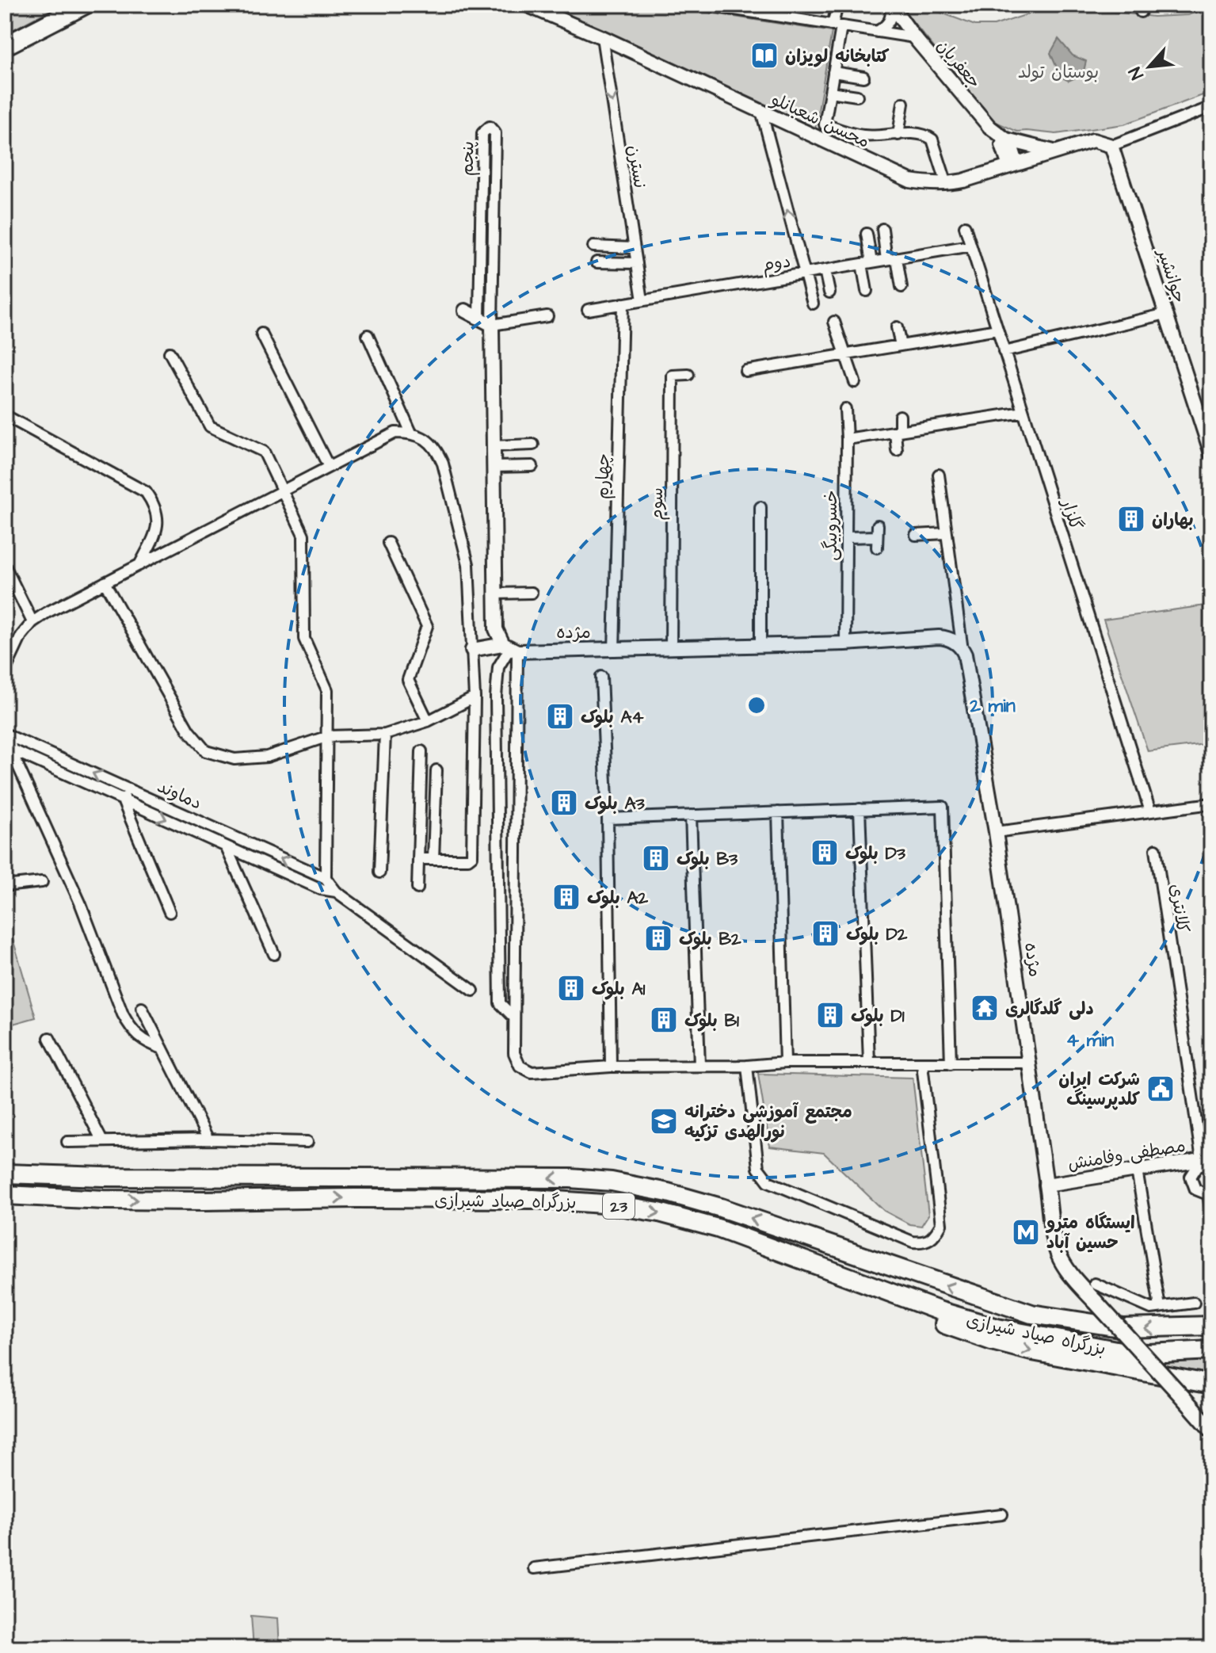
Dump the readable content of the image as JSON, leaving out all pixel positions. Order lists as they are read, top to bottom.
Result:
{
  "streets": {
    "highway": ["بزرگراه صیاد شیرازی", "23"],
    "main road": [
      "جعفریان",
      "محسن شعبانلو",
      "جوانشیر",
      "مژده",
      "مصطفی وفامنش"
    ],
    "street": [
      "پنجم",
      "نسترن",
      "دوم",
      "چهارم",
      "سوم",
      "گلزار",
      "خسروبیگی",
      "دماوند",
      "کلانتری"
    ]
  },
  "crossings": [
    ["محسن شعبانلو", "نسترن"],
    ["محسن شعبانلو", "جوانشیر"],
    ["نسترن", "دوم"],
    ["دوم", "چهارم"],
    ["دوم", "گلزار"],
    ["چهارم", "مژده"],
    ["سوم", "مژده"],
    ["خسروبیگی", "مژده"],
    ["مژده", "مصطفی وفامنش"],
    ["کلانتری", "مصطفی وفامنش"]
  ],
  "one_way": ["نسترن"],
  "parks": ["بوستان تولد"],
  "places": {
    "library": ["کتابخانه لویزان"],
    "building": [
      "بهاران",
      "بلوک A4",
      "بلوک A3",
      "بلوک D3",
      "بلوک B3",
      "بلوک A2",
      "بلوک D2",
      "بلوک B2",
      "بلوک A1",
      "بلوک D1",
      "بلوک B1"
    ],
    "temple": ["دلی گلدگالری"],
    "public building": ["شرکت ایران کلدپرسینگ"],
    "school or university": ["مجتمع آموزشی دخترانه نورالهدی تزکیه"],
    "metro station": ["ایستگاه مترو حسین آباد"]
  },
  "north": "bottom left",
  "rings": ["2 min", "4 min"]
}
